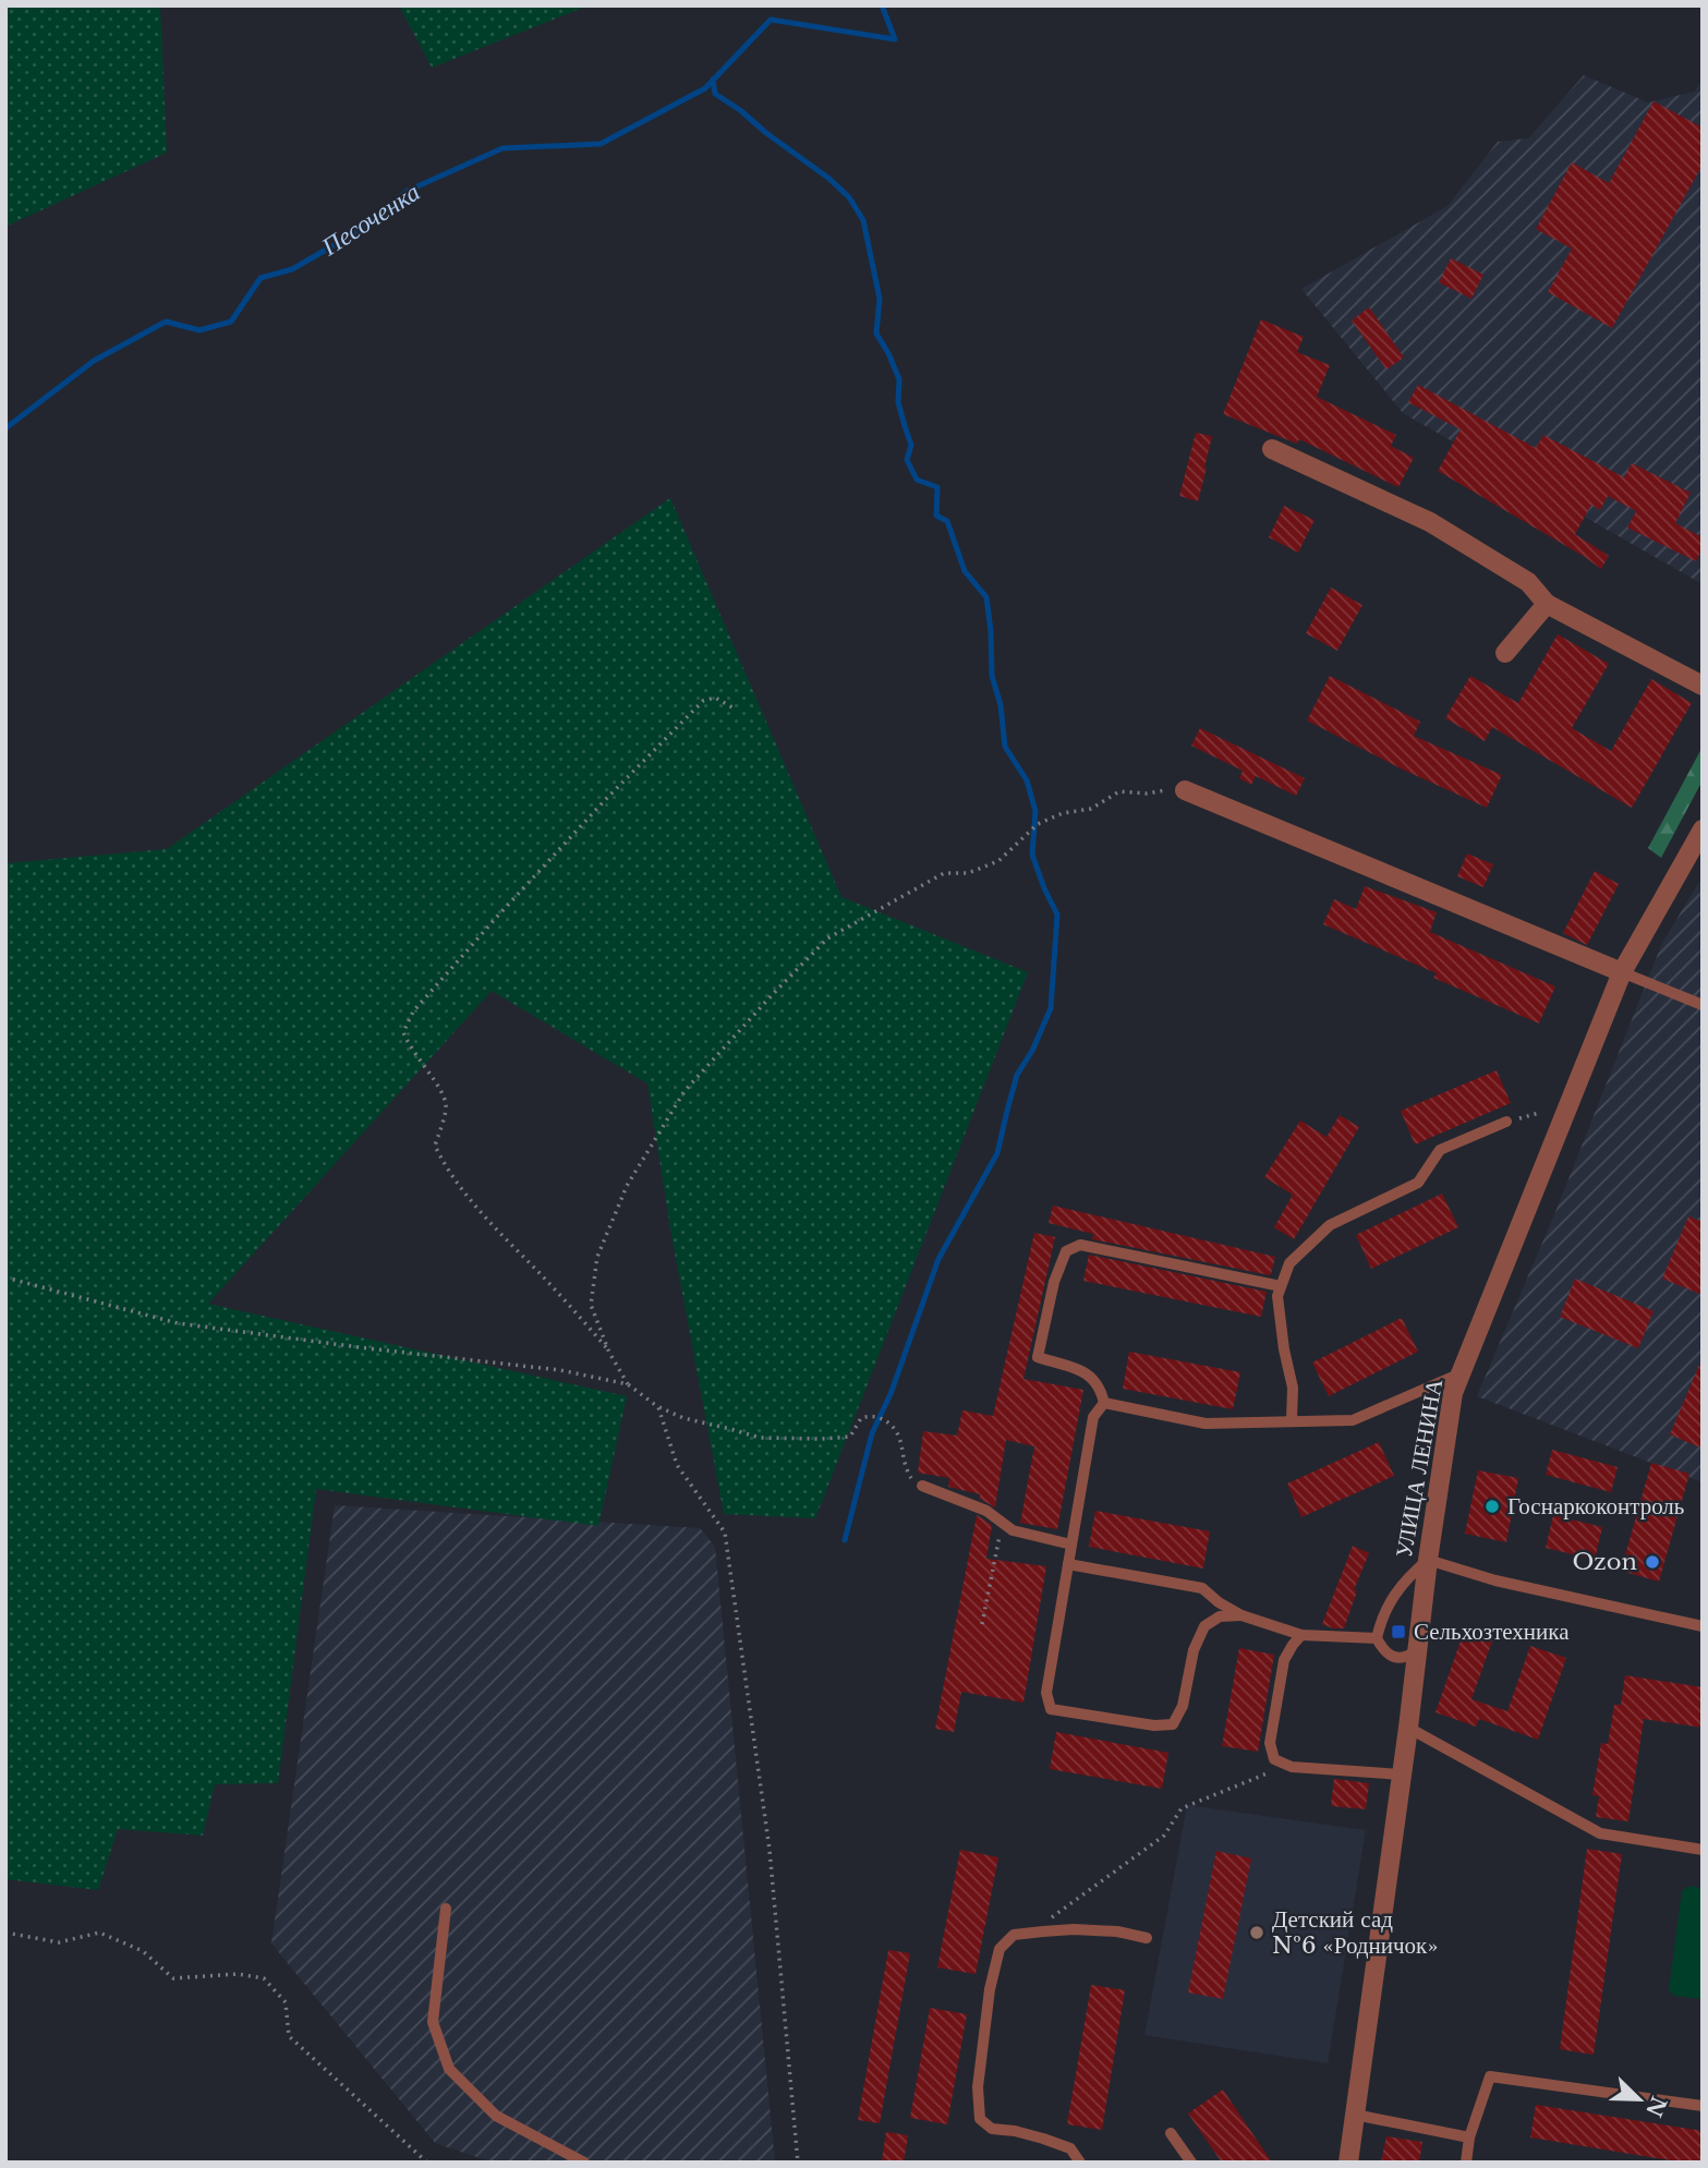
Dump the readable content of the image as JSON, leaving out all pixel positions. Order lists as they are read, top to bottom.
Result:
{
  "streets": {
    "street": ["УЛИЦА ЛЕНИНА"]
  },
  "water": ["Песоченка"],
  "places": {
    "other": ["Госнаркоконтроль", "Ozon", "Детский сад №6 «Родничок»"],
    "transit": ["Сельхозтехника"]
  },
  "north": "bottom right"
}
